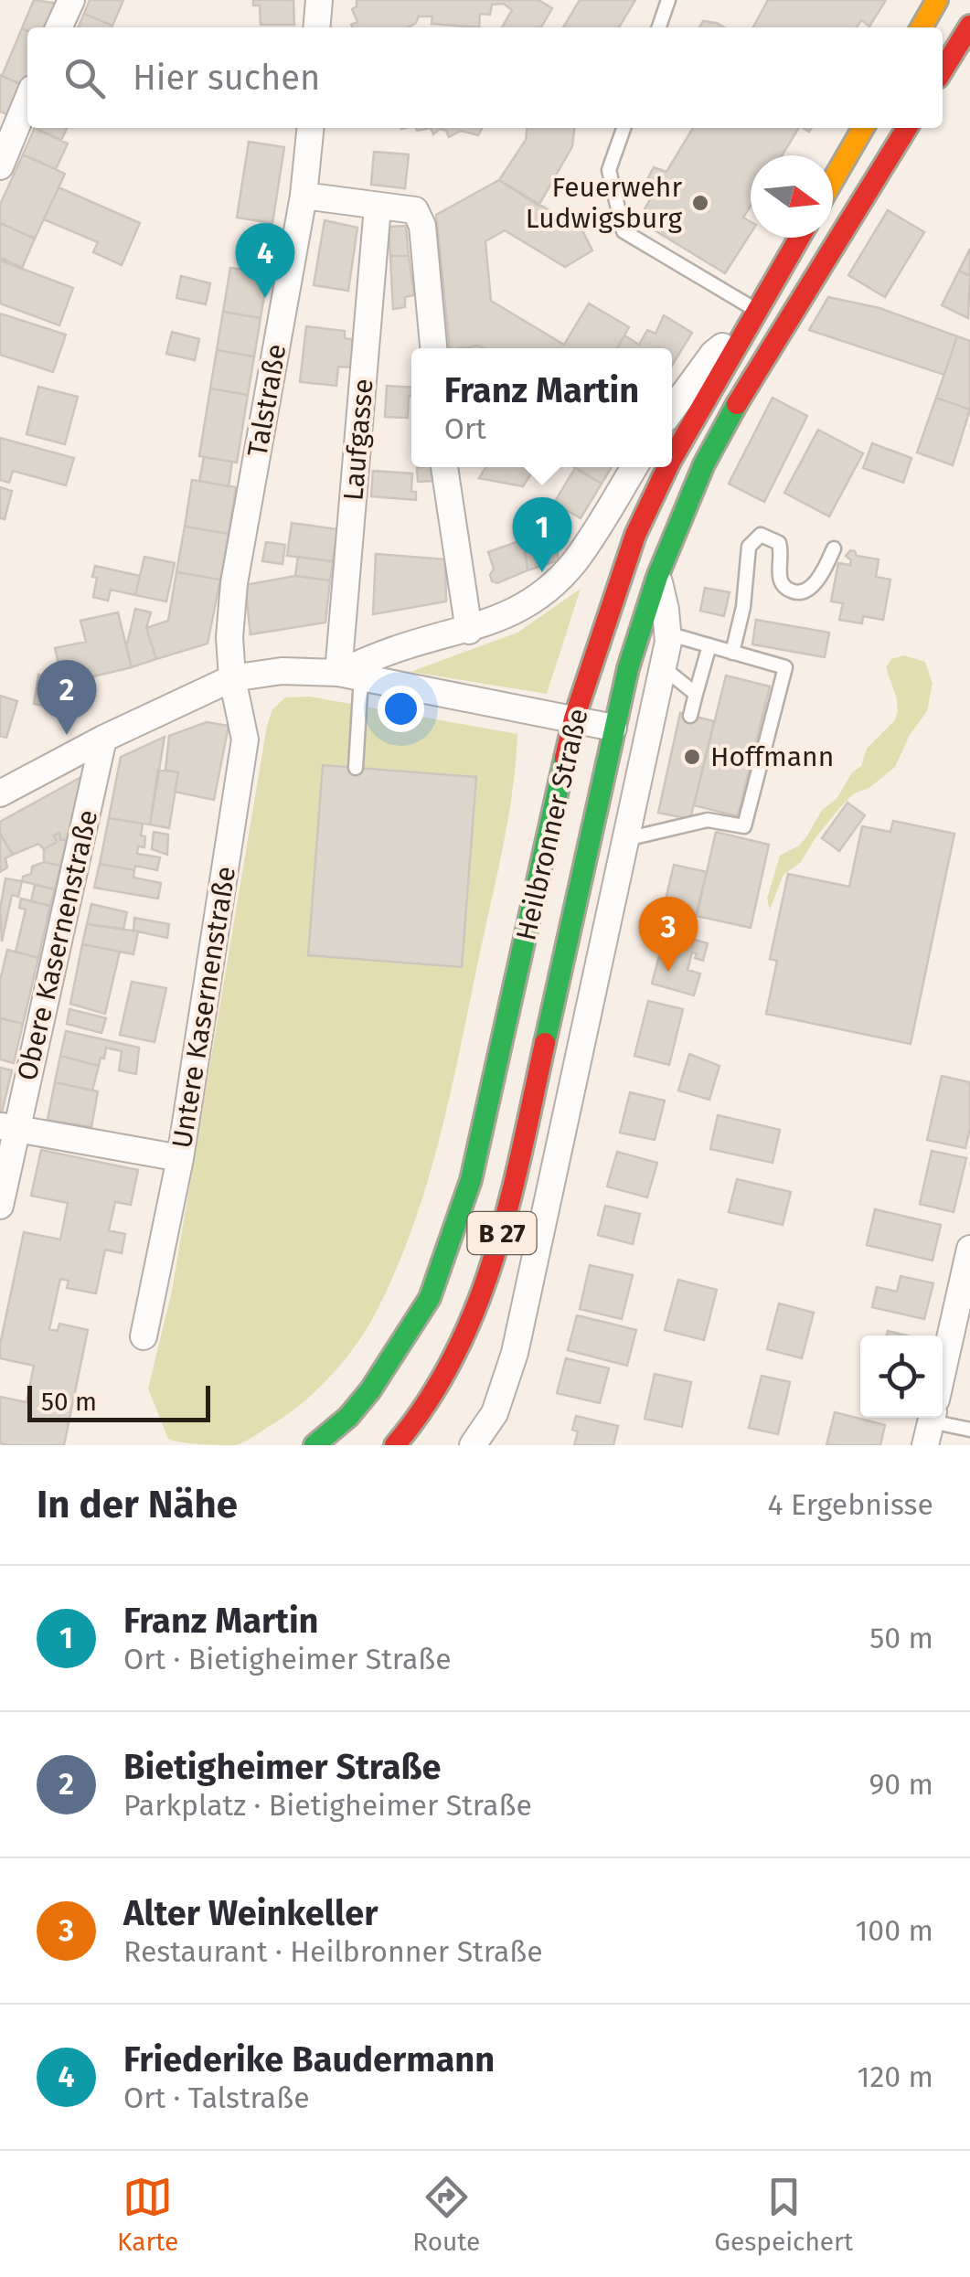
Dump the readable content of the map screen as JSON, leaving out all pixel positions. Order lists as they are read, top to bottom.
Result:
{
  "streets": {
    "main road": ["Heilbronner Straße", "B 27"],
    "street": [
      "Talstraße",
      "Laufgasse",
      "Obere Kasernenstraße",
      "Untere Kasernenstraße"
    ]
  },
  "crossings": [
    ["Talstraße", "Untere Kasernenstraße"]
  ],
  "places": ["Feuerwehr Ludwigsburg", "Hoffmann"],
  "scale_bar": "50 m",
  "north": "right",
  "page": {
    "search": "Hier suchen",
    "pins": [
      "4",
      "1",
      "2",
      "3"
    ],
    "popup": ["Franz Martin", "Ort"],
    "scale": "50 m",
    "heading": ["In der Nähe", "4 Ergebnisse"],
    "list": [
      {
        "mark": "1",
        "name": "Franz Martin",
        "note": "Ort · Bietigheimer Straße",
        "value": "50 m"
      },
      {
        "mark": "2",
        "name": "Bietigheimer Straße",
        "note": "Parkplatz · Bietigheimer Straße",
        "value": "90 m"
      },
      {
        "mark": "3",
        "name": "Alter Weinkeller",
        "note": "Restaurant · Heilbronner Straße",
        "value": "100 m"
      },
      {
        "mark": "4",
        "name": "Friederike Baudermann",
        "note": "Ort · Talstraße",
        "value": "120 m"
      }
    ],
    "nav": ["Karte", "Route", "Gespeichert"]
  }
}
